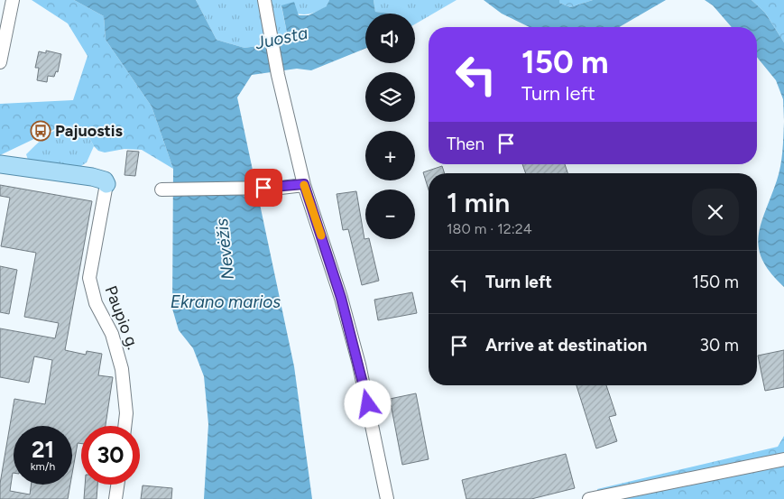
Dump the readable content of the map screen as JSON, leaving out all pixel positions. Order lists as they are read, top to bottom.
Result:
{
  "streets": {
    "street": ["Paupio g."]
  },
  "water": ["Juosta", "Nevėžis", "Ekrano marios"],
  "places": {
    "bus stop": ["Pajuostis"]
  },
  "page": {
    "map_buttons": ["+", "−"],
    "turn": ["150 m", "Turn left"],
    "then": "Then",
    "heading": ["1 min", "180 m · 12:24"],
    "list": [
      {
        "name": "Turn left",
        "value": "150 m"
      },
      {
        "name": "Arrive at destination",
        "value": "30 m"
      }
    ],
    "speed": "21 km/h",
    "limit": "30"
  }
}
